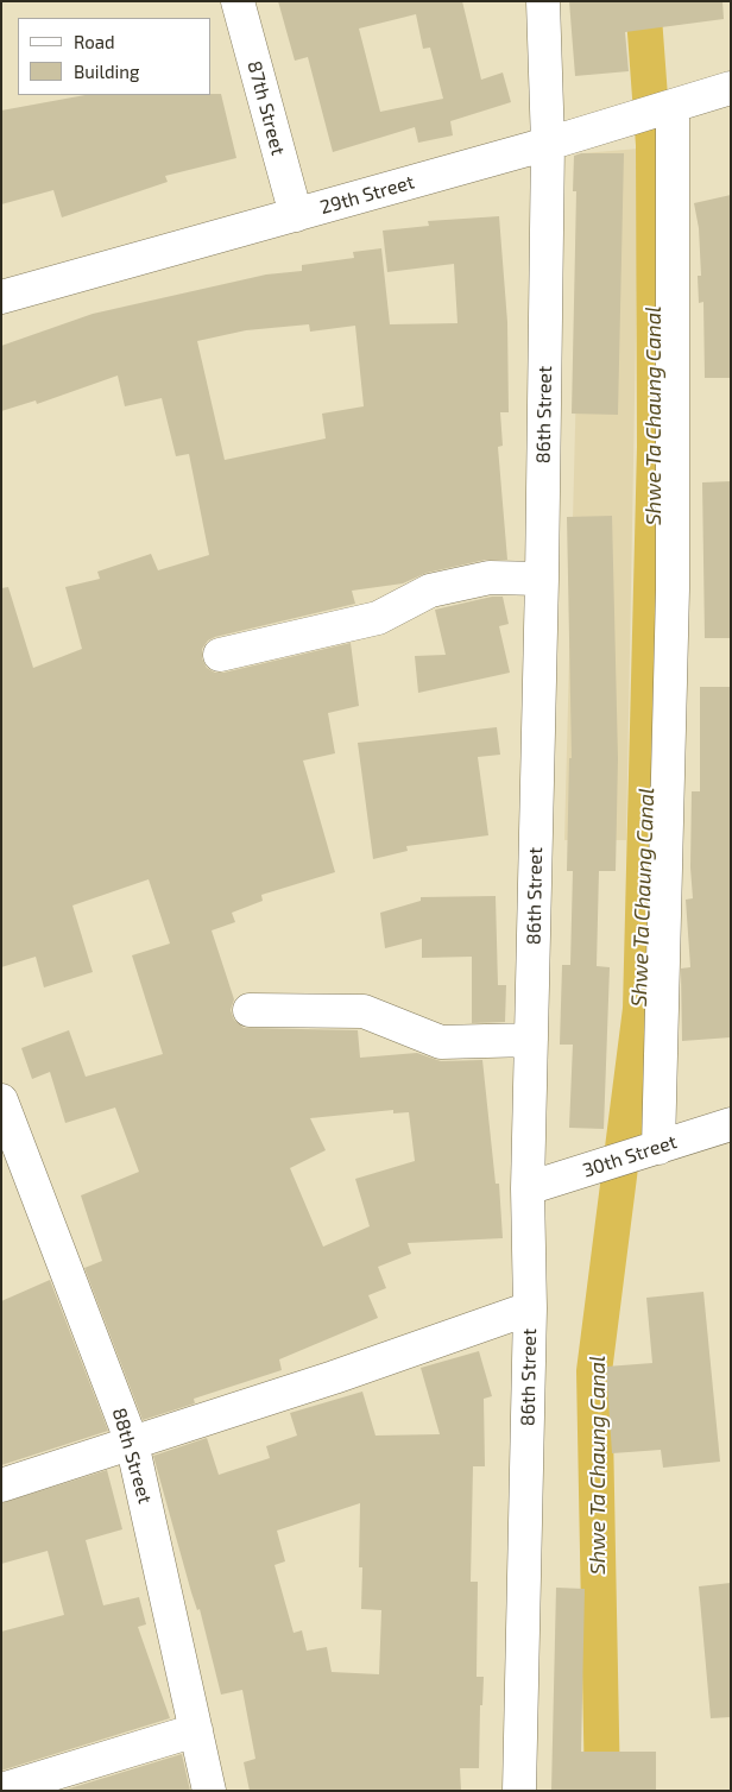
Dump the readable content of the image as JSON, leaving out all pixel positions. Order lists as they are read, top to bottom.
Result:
{
  "streets": {
    "street": [
      "87th Street",
      "29th Street",
      "86th Street",
      "30th Street",
      "88th Street"
    ]
  },
  "crossings": [
    ["87th Street", "29th Street"],
    ["29th Street", "86th Street"],
    ["86th Street", "30th Street"]
  ],
  "water": ["Shwe Ta Chaung Canal"],
  "legend": ["Road", "Building"]
}
